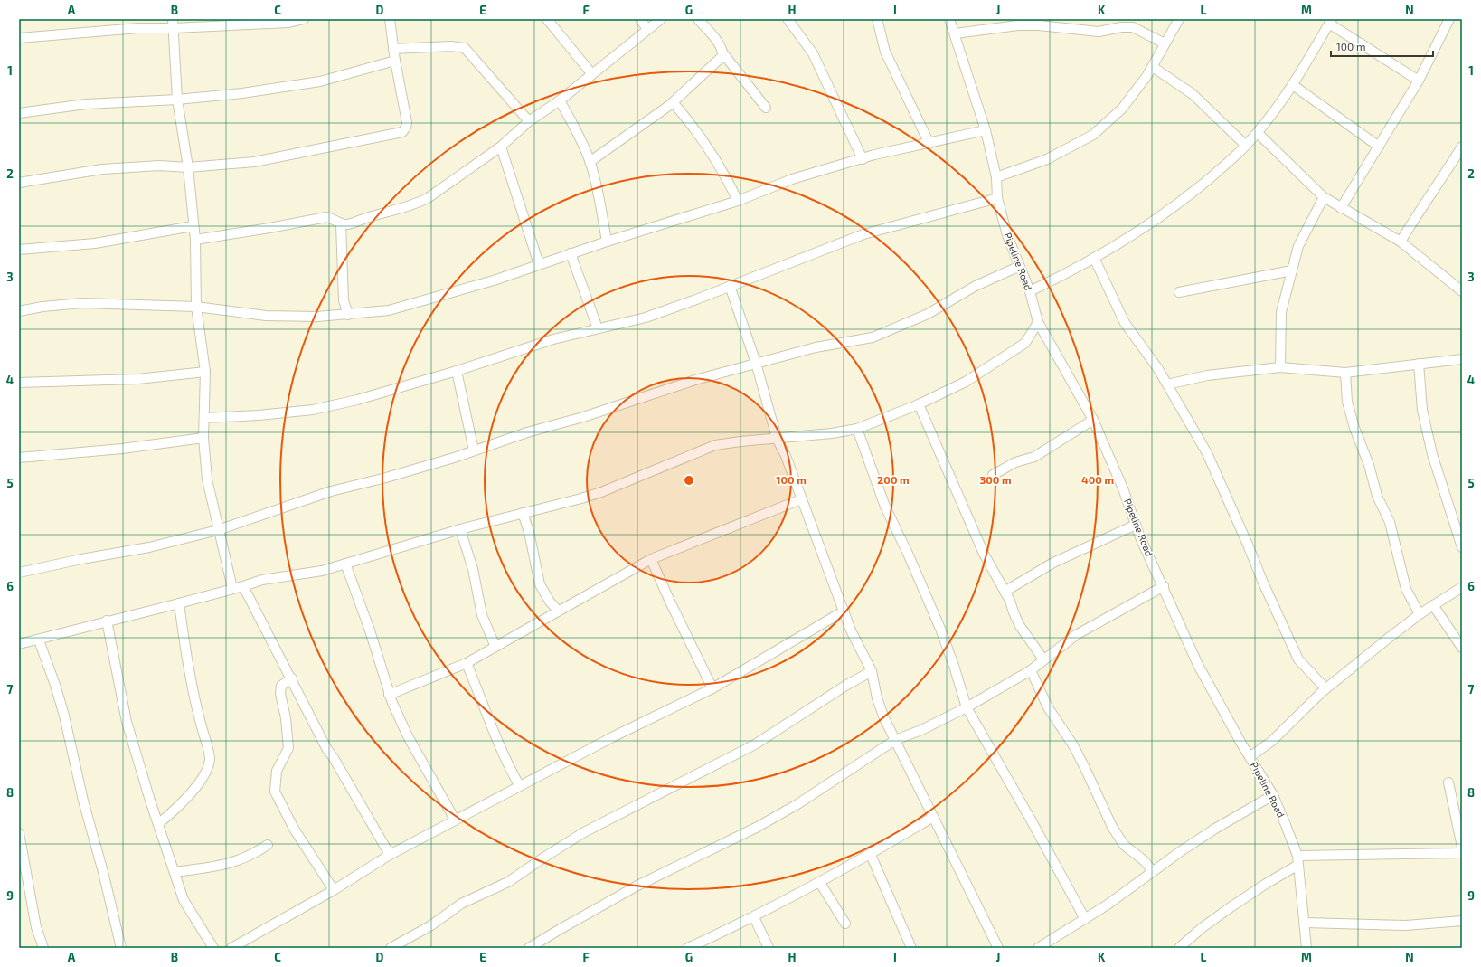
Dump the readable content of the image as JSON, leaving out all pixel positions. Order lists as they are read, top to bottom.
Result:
{
  "streets": {
    "street": ["Pipeline Road"]
  },
  "scale_bar": "100 m",
  "grid": {
    "columns": [
      "A",
      "B",
      "C",
      "D",
      "E",
      "F",
      "G",
      "H",
      "I",
      "J",
      "K",
      "L",
      "M",
      "N"
    ],
    "rows": [
      "1",
      "2",
      "3",
      "4",
      "5",
      "6",
      "7",
      "8",
      "9"
    ]
  },
  "rings": [
    "100 m",
    "200 m",
    "300 m",
    "400 m"
  ]
}
